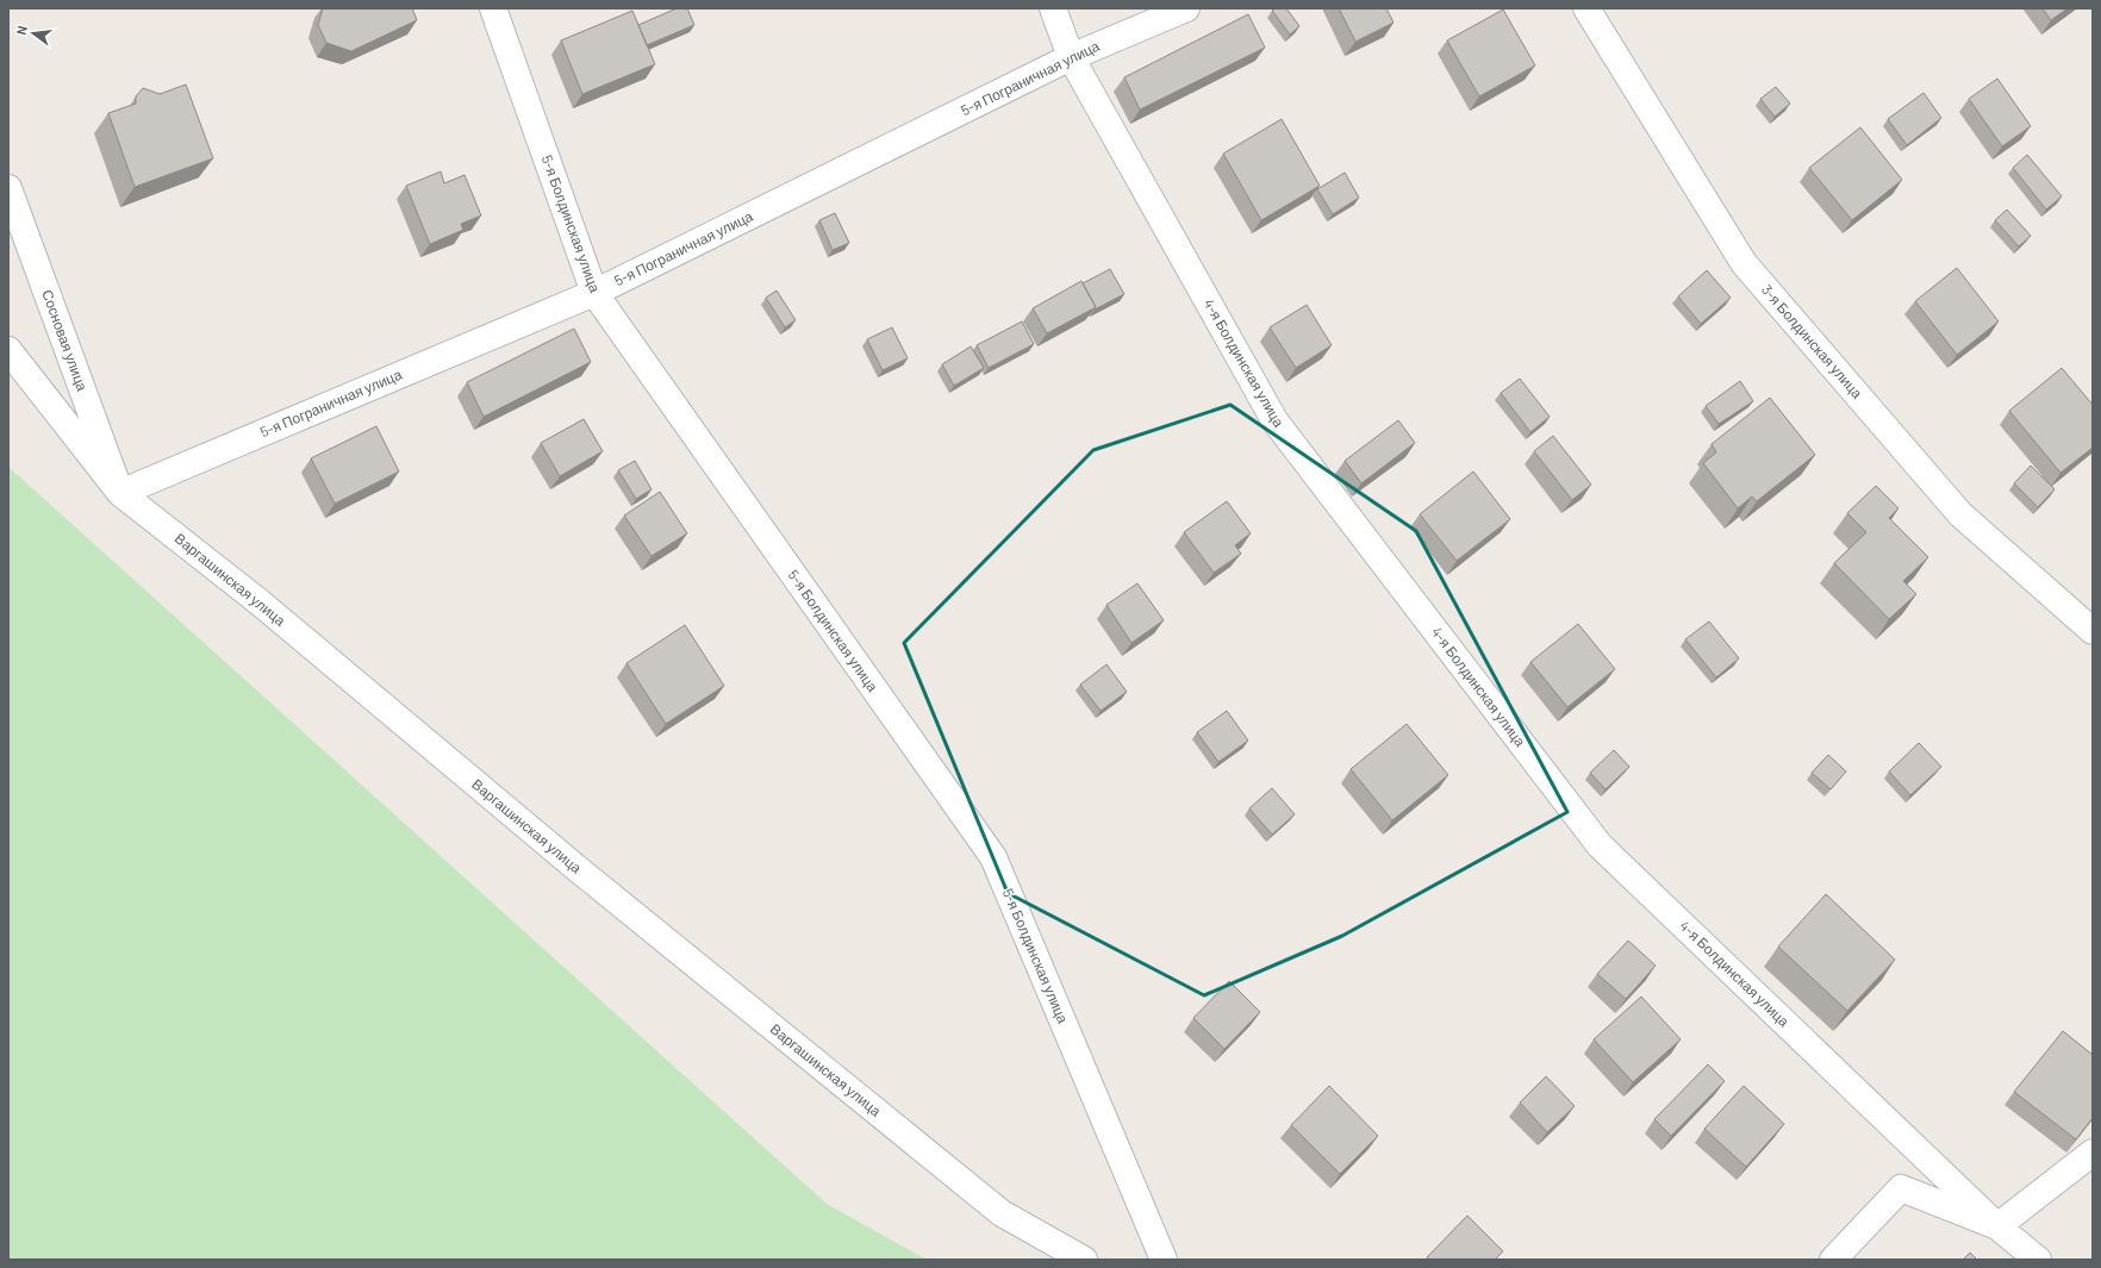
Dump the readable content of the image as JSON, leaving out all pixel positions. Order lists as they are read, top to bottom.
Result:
{
  "streets": {
    "street": [
      "5-я Пограничная улица",
      "5-я Болдинская улица",
      "Сосновая улица",
      "3-я Болдинская улица",
      "4-я Болдинская улица",
      "Варгашинская улица"
    ]
  },
  "crossings": [
    ["5-я Пограничная улица", "5-я Болдинская улица"],
    ["5-я Пограничная улица", "Сосновая улица"],
    ["5-я Пограничная улица", "4-я Болдинская улица"],
    ["5-я Пограничная улица", "Варгашинская улица"],
    ["Сосновая улица", "Варгашинская улица"]
  ],
  "north": "left"
}
